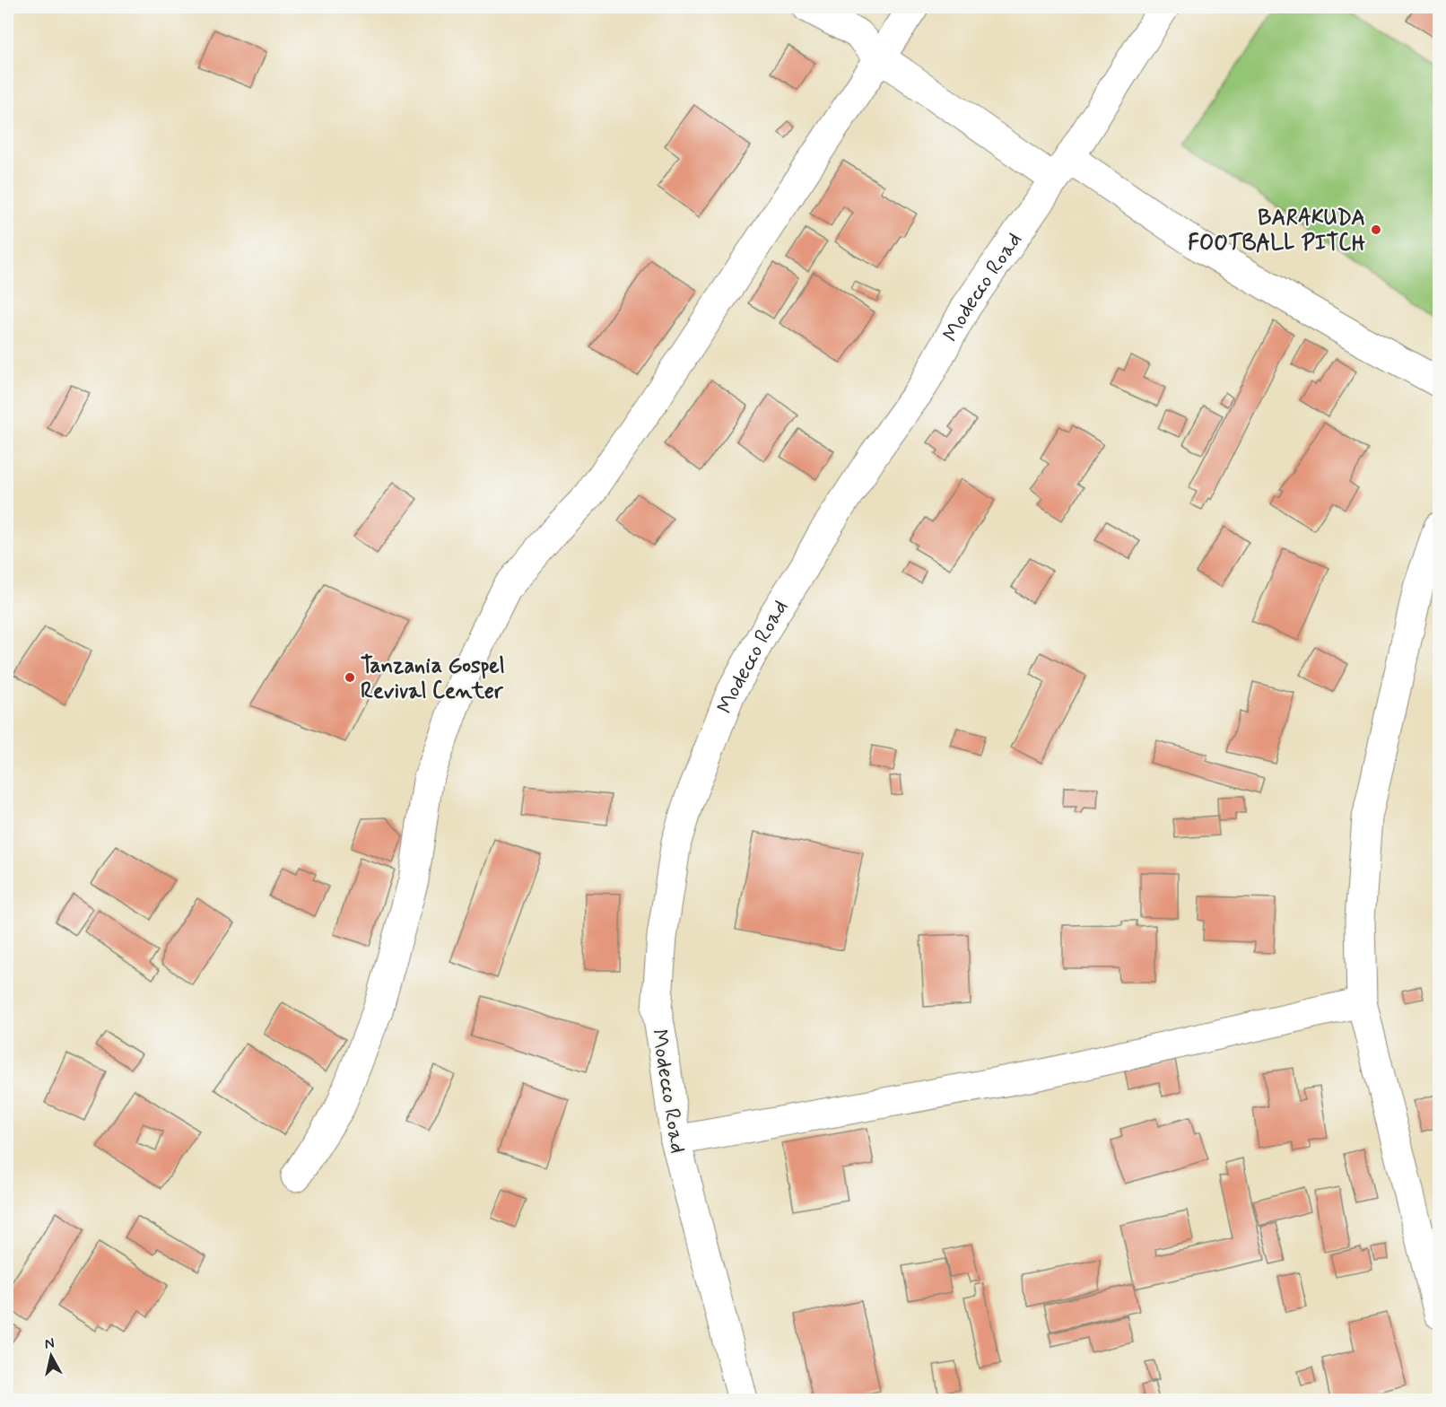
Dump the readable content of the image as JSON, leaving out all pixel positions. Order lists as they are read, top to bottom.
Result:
{
  "streets": {
    "street": ["Modecco Road"]
  },
  "places": ["BARAKUDA FOOTBALL PITCH", "Tanzania Gospel Revival Center"],
  "north": "top"
}
